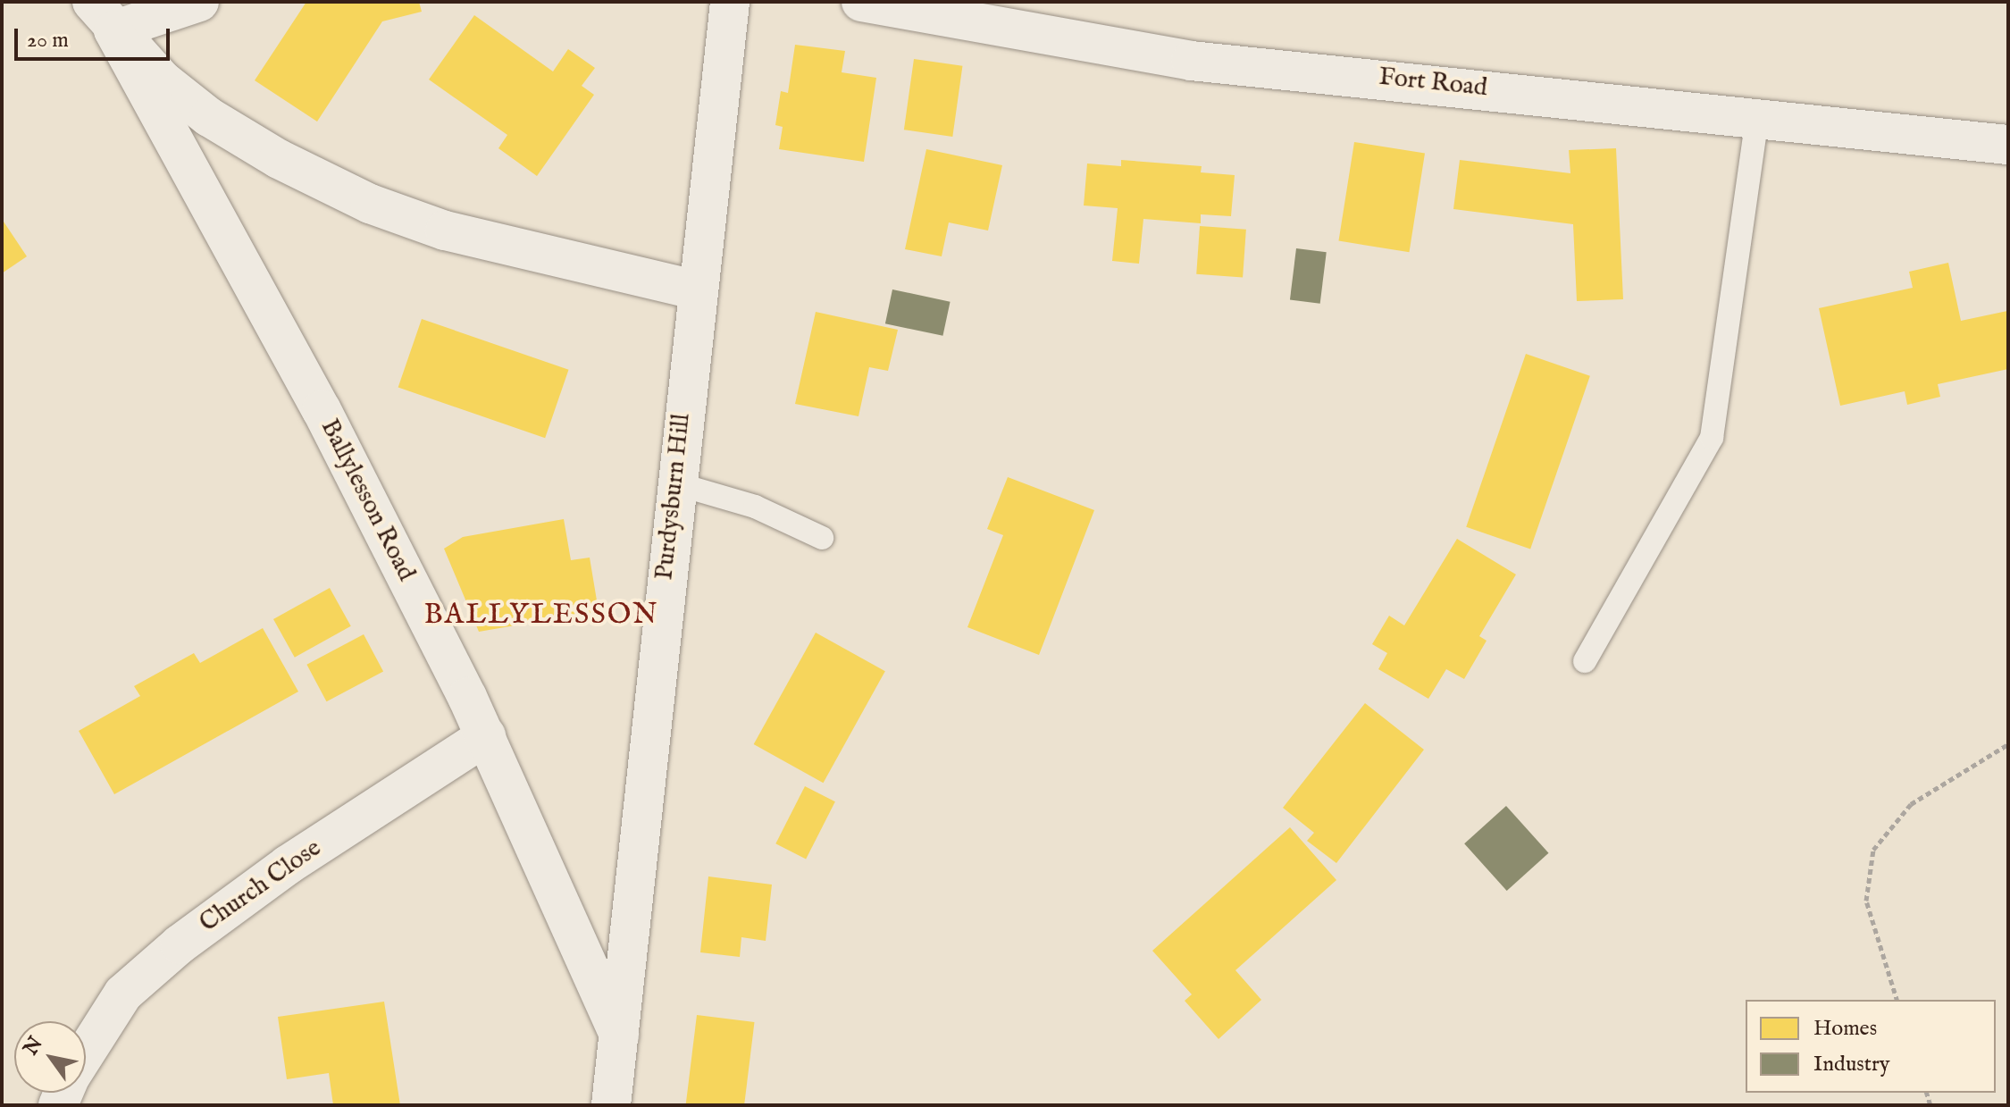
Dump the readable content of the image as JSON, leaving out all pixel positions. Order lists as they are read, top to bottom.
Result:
{
  "streets": {
    "main road": [
      "Fort Road",
      "Purdysburn Hill",
      "Ballylesson Road",
      "Church Close"
    ]
  },
  "crossings": [
    ["Purdysburn Hill", "Ballylesson Road"],
    ["Ballylesson Road", "Church Close"]
  ],
  "districts": ["BALLYLESSON"],
  "legend": ["Homes", "Industry"],
  "scale_bar": "20 m",
  "north": "top left"
}
